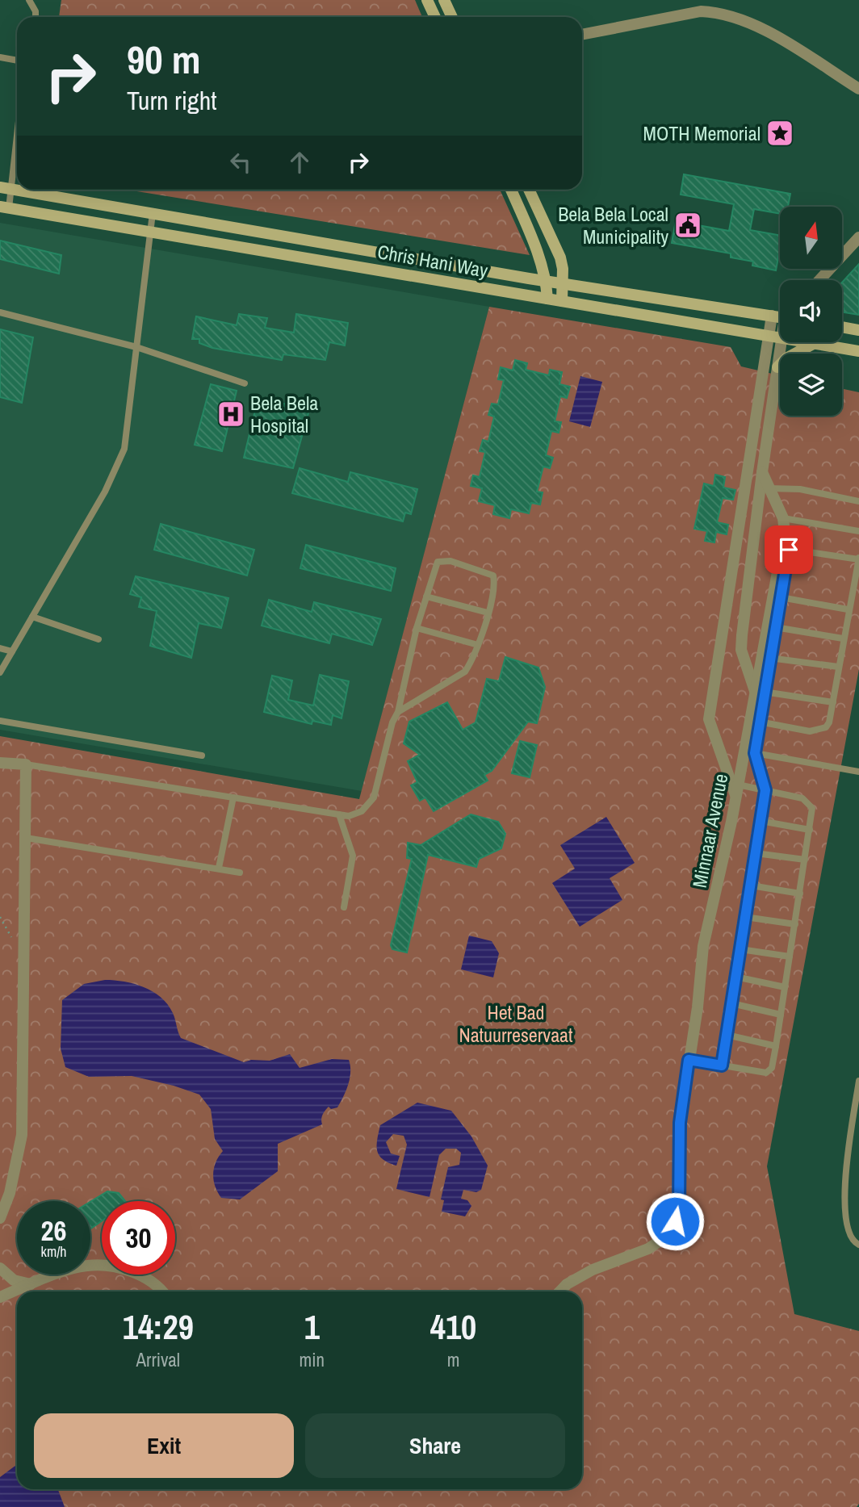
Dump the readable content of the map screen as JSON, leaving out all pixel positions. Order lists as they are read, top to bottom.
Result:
{
  "streets": {
    "main road": ["Chris Hani Way"],
    "street": ["Minnaar Avenue"]
  },
  "parks": ["Het Bad Natuurreservaat"],
  "places": {
    "place": ["MOTH Memorial"],
    "public building": ["Bela Bela Local Municipality"],
    "hospital": ["Bela Bela Hospital"]
  },
  "north": "top",
  "page": {
    "turn": ["90 m", "Turn right"],
    "speed": "26 km/h",
    "limit": "30",
    "eta": [
      "14:29",
      "Arrival",
      "1",
      "min",
      "410",
      "m"
    ],
    "buttons": ["Exit", "Share"]
  }
}
